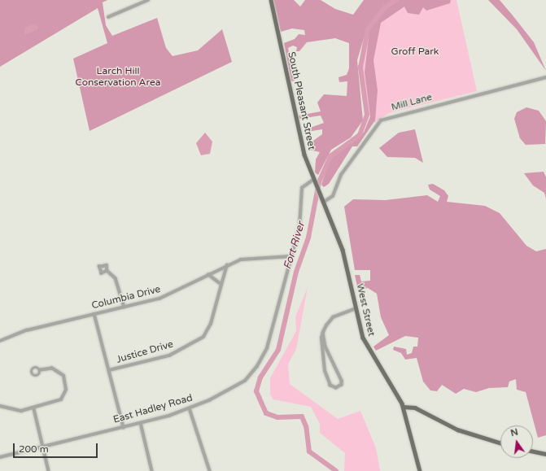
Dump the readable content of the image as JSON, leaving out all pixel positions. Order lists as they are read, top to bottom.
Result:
{
  "streets": {
    "main road": ["South Pleasant Street", "West Street"],
    "street": [
      "Mill Lane",
      "Columbia Drive",
      "Justice Drive",
      "East Hadley Road"
    ]
  },
  "crossings": [
    ["South Pleasant Street", "Mill Lane"],
    ["South Pleasant Street", "West Street"],
    ["South Pleasant Street", "East Hadley Road"],
    ["Mill Lane", "West Street"],
    ["Columbia Drive", "Justice Drive"],
    ["Columbia Drive", "East Hadley Road"]
  ],
  "water": ["Fort River"],
  "parks": ["Groff Park", "Larch Hill Conservation Area"],
  "scale_bar": "200 m",
  "north": "top"
}
